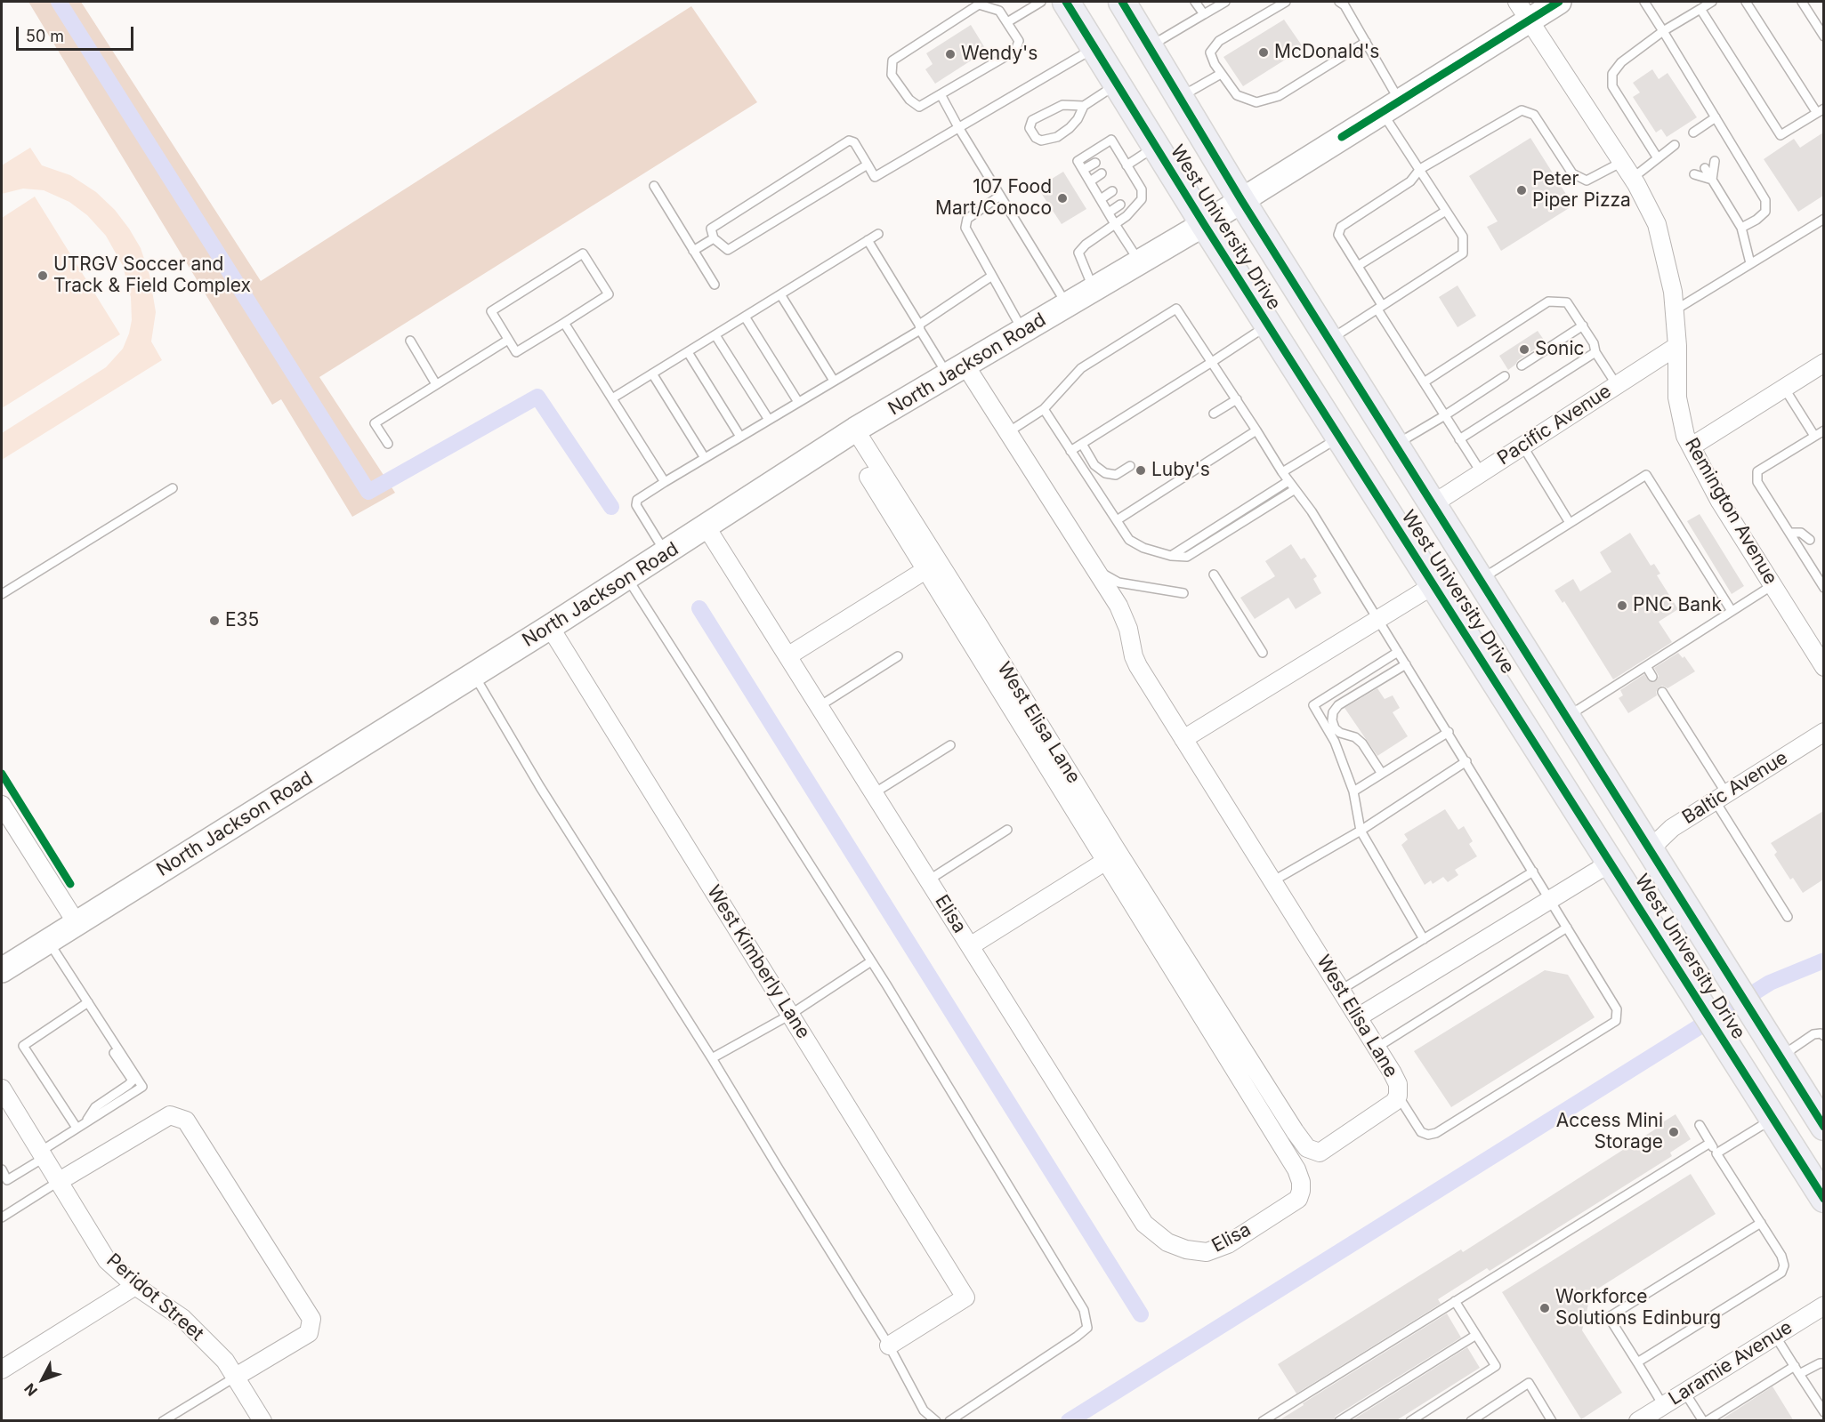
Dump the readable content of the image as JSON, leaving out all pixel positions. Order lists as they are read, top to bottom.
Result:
{
  "streets": {
    "main road": ["West University Drive", "North Jackson Road"],
    "street": [
      "Pacific Avenue",
      "Remington Avenue",
      "West Elisa Lane",
      "Baltic Avenue",
      "Elisa",
      "West Kimberly Lane",
      "Peridot Street",
      "Laramie Avenue"
    ]
  },
  "crossings": [
    ["West University Drive", "North Jackson Road"],
    ["West University Drive", "Pacific Avenue"],
    ["West University Drive", "Baltic Avenue"],
    ["North Jackson Road", "Remington Avenue"],
    ["North Jackson Road", "West Elisa Lane"],
    ["North Jackson Road", "Elisa"],
    ["North Jackson Road", "West Kimberly Lane"],
    ["Pacific Avenue", "Remington Avenue"]
  ],
  "places": [
    "McDonald's",
    "Wendy's",
    "Peter Piper Pizza",
    "107 Food Mart/Conoco",
    "UTRGV Soccer and Track & Field Complex",
    "Sonic",
    "Luby's",
    "PNC Bank",
    "E35",
    "Access Mini Storage",
    "Workforce Solutions Edinburg"
  ],
  "scale_bar": "50 m",
  "north": "bottom left"
}
